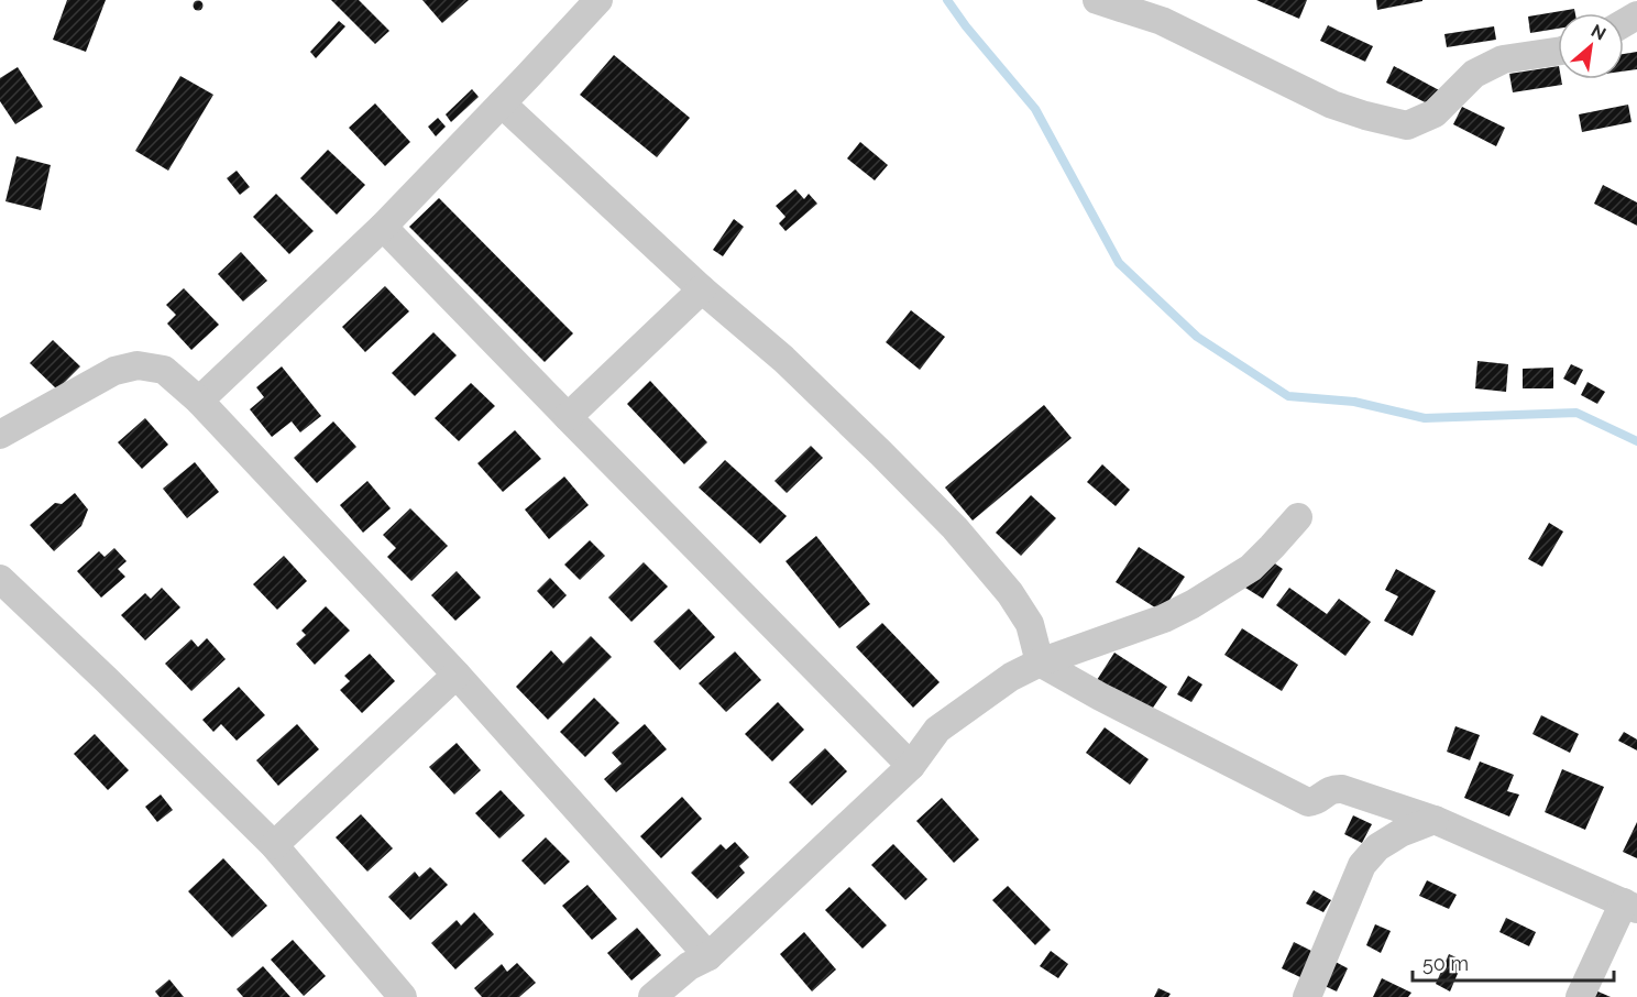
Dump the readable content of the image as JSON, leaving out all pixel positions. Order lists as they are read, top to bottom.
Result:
{
  "scale_bar": "50 m",
  "north": "top right"
}
